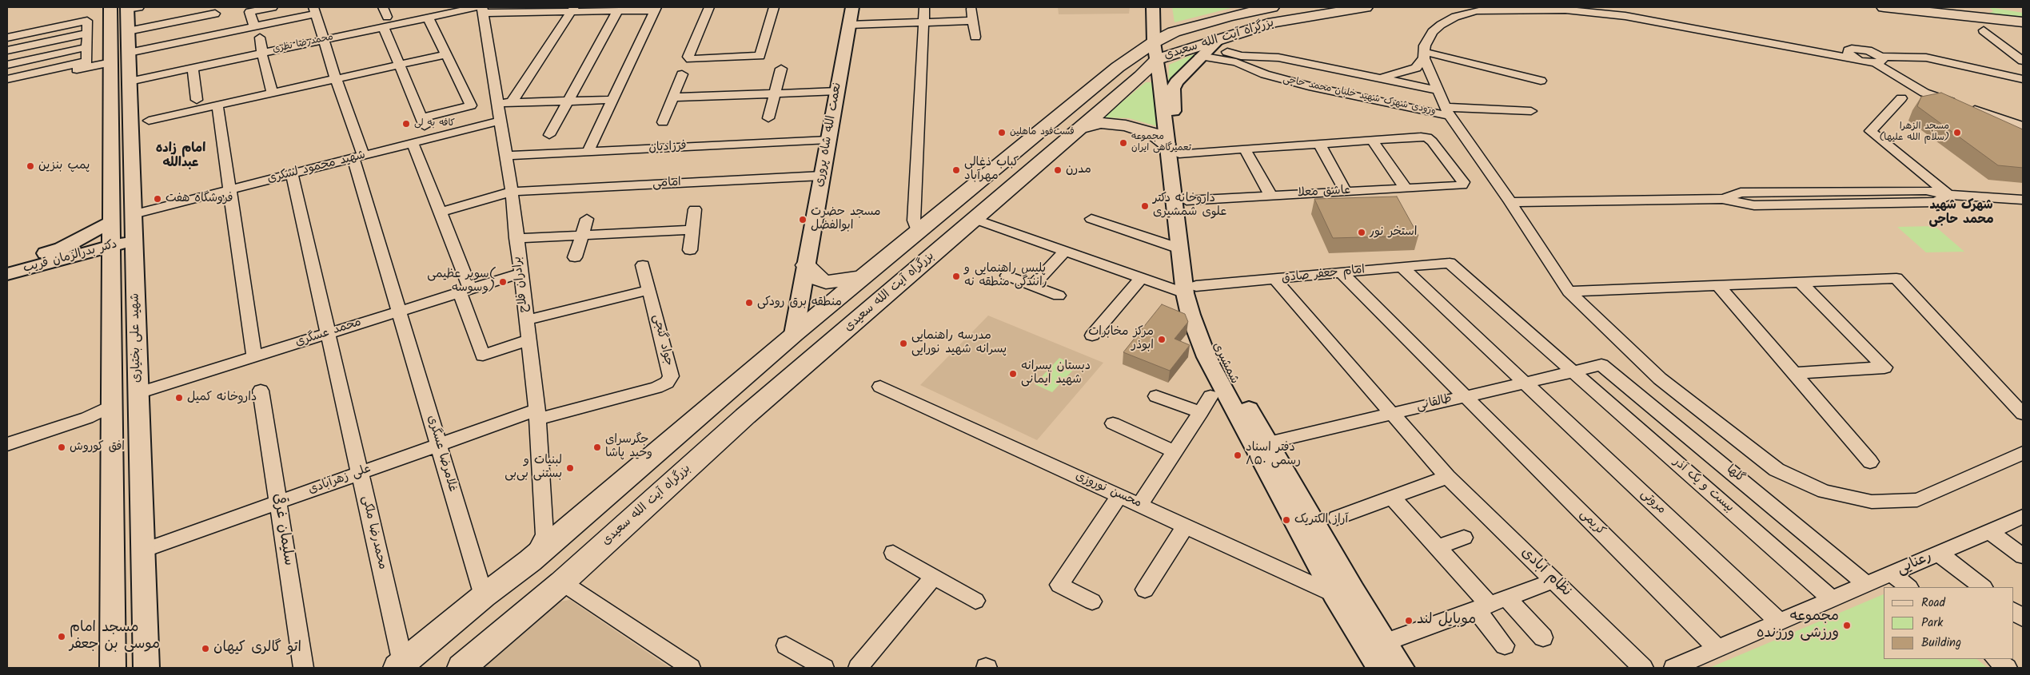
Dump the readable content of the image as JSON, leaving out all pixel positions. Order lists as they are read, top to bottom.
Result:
{
  "streets": {
    "highway": ["بزرگراه آیت الله سعیدی"],
    "main road": [
      "نعمت الله شاه پروری",
      "دکتر بدرالزمان قریب",
      "شهید علی بختیاری",
      "شمشیری"
    ],
    "street": [
      "محمدرضا نظری",
      "ورودی شهرک شهید خلبان محمد حاجی",
      "فرزادیان",
      "شهید محمود لشکری",
      "امامی",
      "عاشق معلا",
      "امام جعفر صادق",
      "برادران فلاح",
      "محمد عسگری",
      "جواد گنجی",
      "طالقانی",
      "غلامرضا عسگری",
      "گلها",
      "علی زهرآبادی",
      "بیست و یک آذر",
      "محسن نوروزی",
      "مروتی",
      "کریمی",
      "سلیمان غرقی",
      "محمدرضا ملکی",
      "رعنایی",
      "نظام آبادی"
    ]
  },
  "crossings": [
    ["بزرگراه آیت الله سعیدی", "ورودی شهرک شهید خلبان محمد حاجی"],
    ["بزرگراه آیت الله سعیدی", "نعمت الله شاه پروری"],
    ["بزرگراه آیت الله سعیدی", "برادران فلاح"],
    ["بزرگراه آیت الله سعیدی", "شمشیری"],
    ["بزرگراه آیت الله سعیدی", "غلامرضا عسگری"],
    ["بزرگراه آیت الله سعیدی", "محمدرضا ملکی"],
    ["محمدرضا نظری", "برادران فلاح"],
    ["محمدرضا نظری", "شهید علی بختیاری"],
    ["محمدرضا نظری", "غلامرضا عسگری"],
    ["ورودی شهرک شهید خلبان محمد حاجی", "شمشیری"],
    ["نعمت الله شاه پروری", "فرزادیان"],
    ["نعمت الله شاه پروری", "امامی"],
    ["فرزادیان", "برادران فلاح"],
    ["شهید محمود لشکری", "برادران فلاح"],
    ["شهید محمود لشکری", "شهید علی بختیاری"],
    ["شهید محمود لشکری", "غلامرضا عسگری"],
    ["شهید محمود لشکری", "محمدرضا ملکی"],
    ["امامی", "برادران فلاح"],
    ["عاشق معلا", "شمشیری"],
    ["دکتر بدرالزمان قریب", "شهید علی بختیاری"],
    ["امام جعفر صادق", "شمشیری"],
    ["امام جعفر صادق", "بیست و یک آذر"],
    ["امام جعفر صادق", "کریمی"],
    ["امام جعفر صادق", "نظام آبادی"],
    ["برادران فلاح", "محمد عسگری"],
    ["برادران فلاح", "جواد گنجی"],
    ["برادران فلاح", "علی زهرآبادی"],
    ["محمد عسگری", "شهید علی بختیاری"],
    ["محمد عسگری", "غلامرضا عسگری"],
    ["محمد عسگری", "محمدرضا ملکی"],
    ["شهید علی بختیاری", "علی زهرآبادی"],
    ["جواد گنجی", "علی زهرآبادی"],
    ["شمشیری", "طالقانی"],
    ["شمشیری", "محسن نوروزی"],
    ["طالقانی", "گلها"],
    ["طالقانی", "بیست و یک آذر"],
    ["طالقانی", "مروتی"],
    ["طالقانی", "کریمی"],
    ["طالقانی", "نظام آبادی"],
    ["غلامرضا عسگری", "علی زهرآبادی"],
    ["گلها", "رعنایی"],
    ["علی زهرآبادی", "سلیمان غرقی"],
    ["علی زهرآبادی", "محمدرضا ملکی"],
    ["بیست و یک آذر", "رعنایی"],
    ["مروتی", "رعنایی"],
    ["کریمی", "رعنایی"]
  ],
  "districts": ["امام زاده عبدالله", "شهرک شهید محمد حاجی"],
  "places": [
    "کافه به لی",
    "فست‌فود ماهلین",
    "مسجد الزهرا (سلام الله علیها)",
    "مجموعه تعمیرگاهی ایران",
    "پمپ بنزین",
    "کباب ذغالی مهرآباد",
    "مدرن",
    "فروشگاه هفت",
    "داروخانه دکتر علوی شمشیری",
    "مسجد حضرت ابوالفضل",
    "استخر نور",
    "پلیس راهنمایی و رانندگی منطقه نه",
    "سوپر عظیمی( وسوسه)",
    "منطقه برق رودکی",
    "مرکز مخابرات ابوذر",
    "مدرسه راهنمایی پسرانه شهید نورایی",
    "دبستان پسرانه شهید ایمانی",
    "داروخانه کمیل",
    "افق کوروش",
    "جگرسرای وحید پاشا",
    "دفتر اسناد رسمی ۸۵۰",
    "لبنیات و بستنی بی‌بی",
    "آراز الکتریک",
    "موبایل لند",
    "مجموعه ورزشی ورزنده",
    "مسجد امام موسی بن جعفر",
    "اتو گالری کیهان"
  ],
  "legend": ["Road", "Park", "Building"]
}
